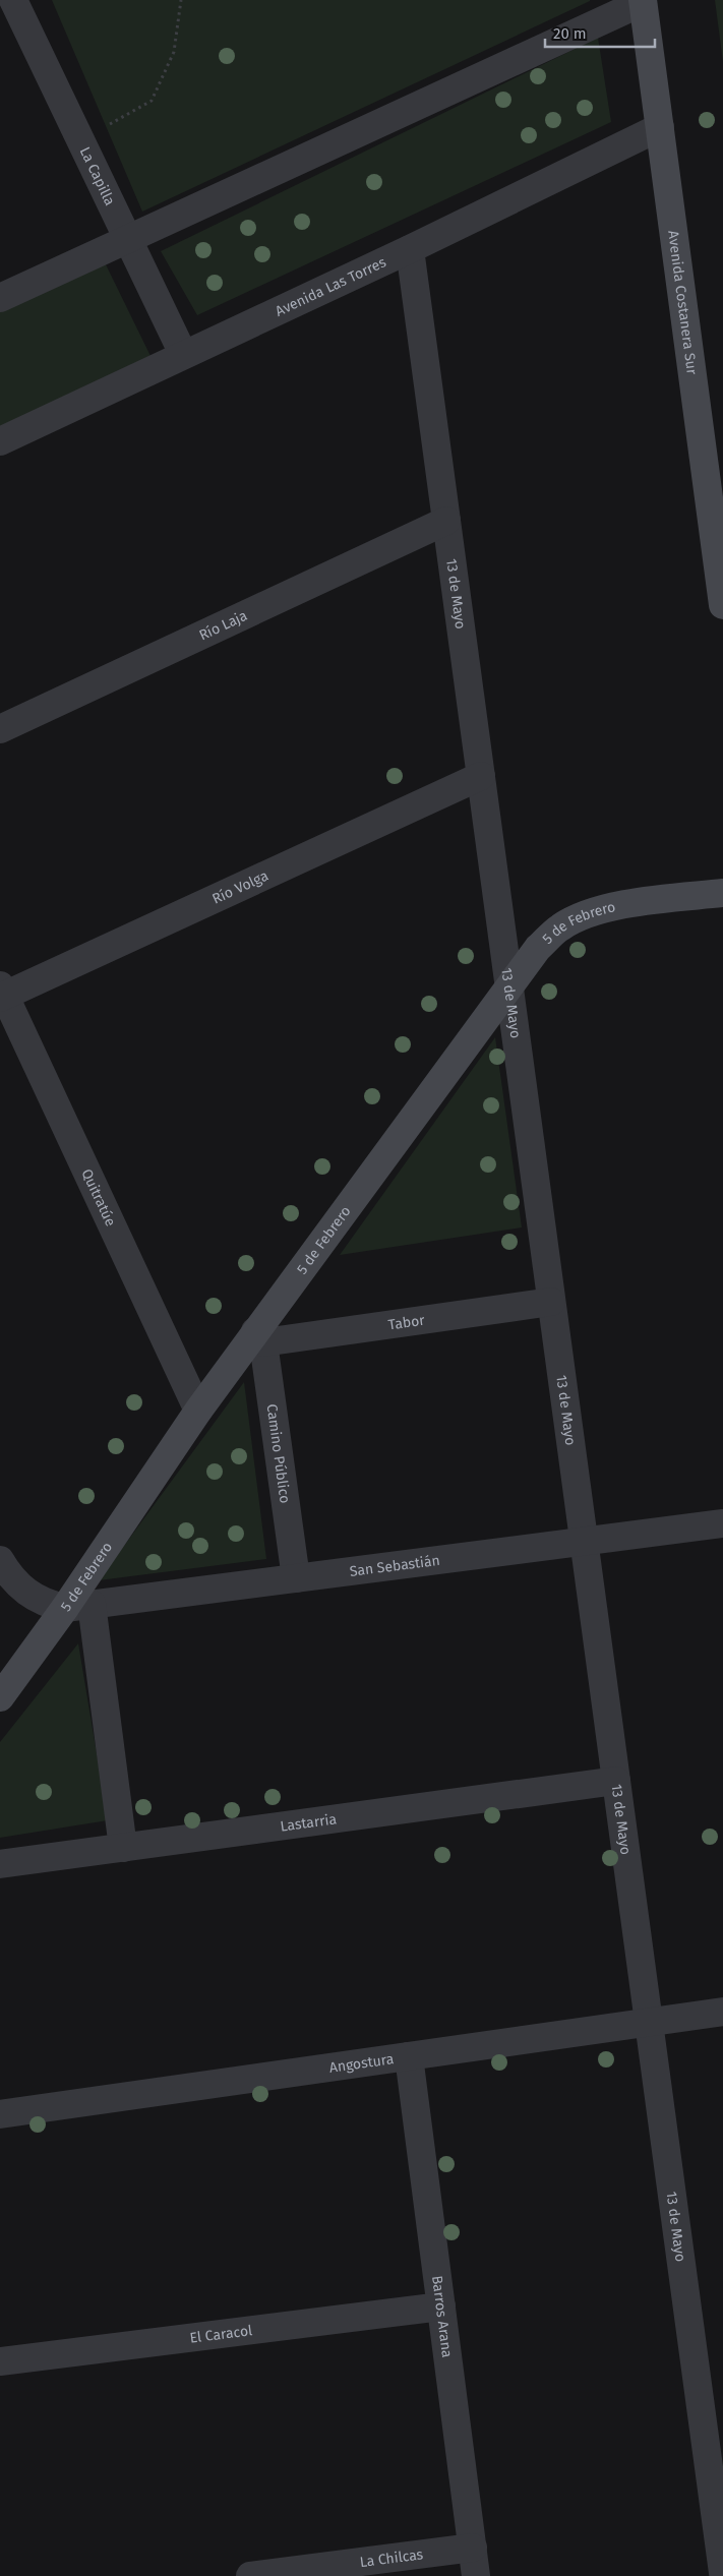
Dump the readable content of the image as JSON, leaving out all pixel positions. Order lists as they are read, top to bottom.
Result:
{
  "streets": {
    "street": [
      "La Capilla",
      "Avenida Las Torres",
      "Avenida Costanera Sur",
      "13 de Mayo",
      "Río Laja",
      "Río Volga",
      "5 de Febrero",
      "Quitratúe",
      "Tabor",
      "Camino Público",
      "San Sebastián",
      "Lastarria",
      "Angostura",
      "Barros Arana",
      "El Caracol",
      "La Chilcas"
    ]
  },
  "crossings": [
    ["La Capilla", "Avenida Las Torres"],
    ["Avenida Las Torres", "Avenida Costanera Sur"],
    ["Avenida Las Torres", "13 de Mayo"],
    ["13 de Mayo", "Río Laja"],
    ["13 de Mayo", "Río Volga"],
    ["13 de Mayo", "5 de Febrero"],
    ["13 de Mayo", "Tabor"],
    ["13 de Mayo", "San Sebastián"],
    ["13 de Mayo", "Lastarria"],
    ["13 de Mayo", "Angostura"],
    ["Río Volga", "Quitratúe"],
    ["5 de Febrero", "Quitratúe"],
    ["5 de Febrero", "Tabor"],
    ["5 de Febrero", "Camino Público"],
    ["5 de Febrero", "San Sebastián"],
    ["Tabor", "Camino Público"],
    ["Camino Público", "San Sebastián"],
    ["Angostura", "Barros Arana"],
    ["Barros Arana", "El Caracol"],
    ["Barros Arana", "La Chilcas"]
  ],
  "scale_bar": "20 m"
}
